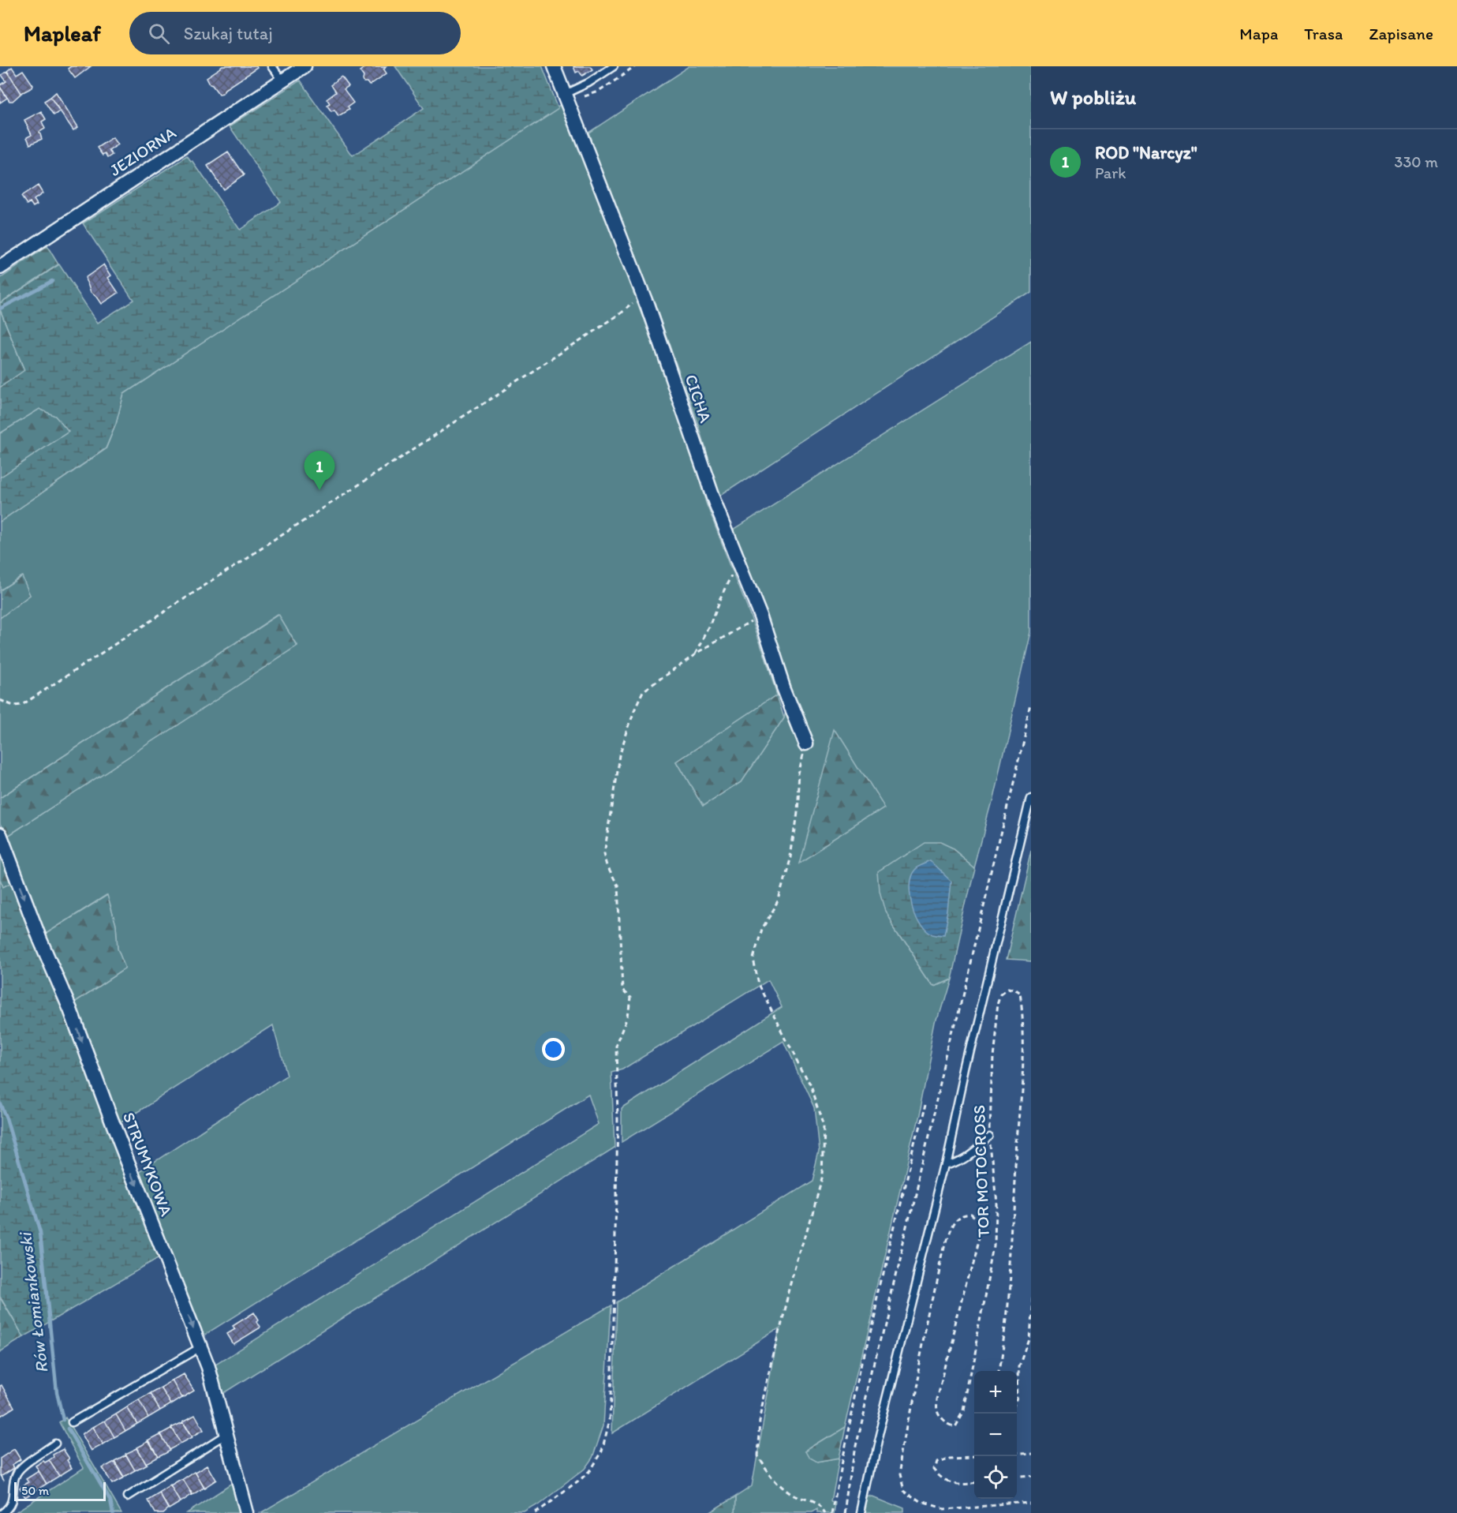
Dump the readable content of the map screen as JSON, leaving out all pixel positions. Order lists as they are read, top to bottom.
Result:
{
  "streets": {
    "street": ["JEZIORNA", "CICHA", "STRUMYKOWA"],
    "path": ["TOR MOTOCROSS"]
  },
  "one_way": ["STRUMYKOWA"],
  "water": ["Rów Łomiankowski"],
  "scale_bar": "50 m",
  "page": {
    "header": "Mapleaf",
    "search": "Szukaj tutaj",
    "nav": ["Mapa", "Trasa", "Zapisane"],
    "heading": "W pobliżu",
    "list": [
      {
        "mark": "1",
        "name": "ROD \"Narcyz\"",
        "note": "Park",
        "value": "330 m"
      }
    ],
    "pins": "1",
    "map_buttons": ["+", "−"],
    "scale": "50 m"
  }
}
